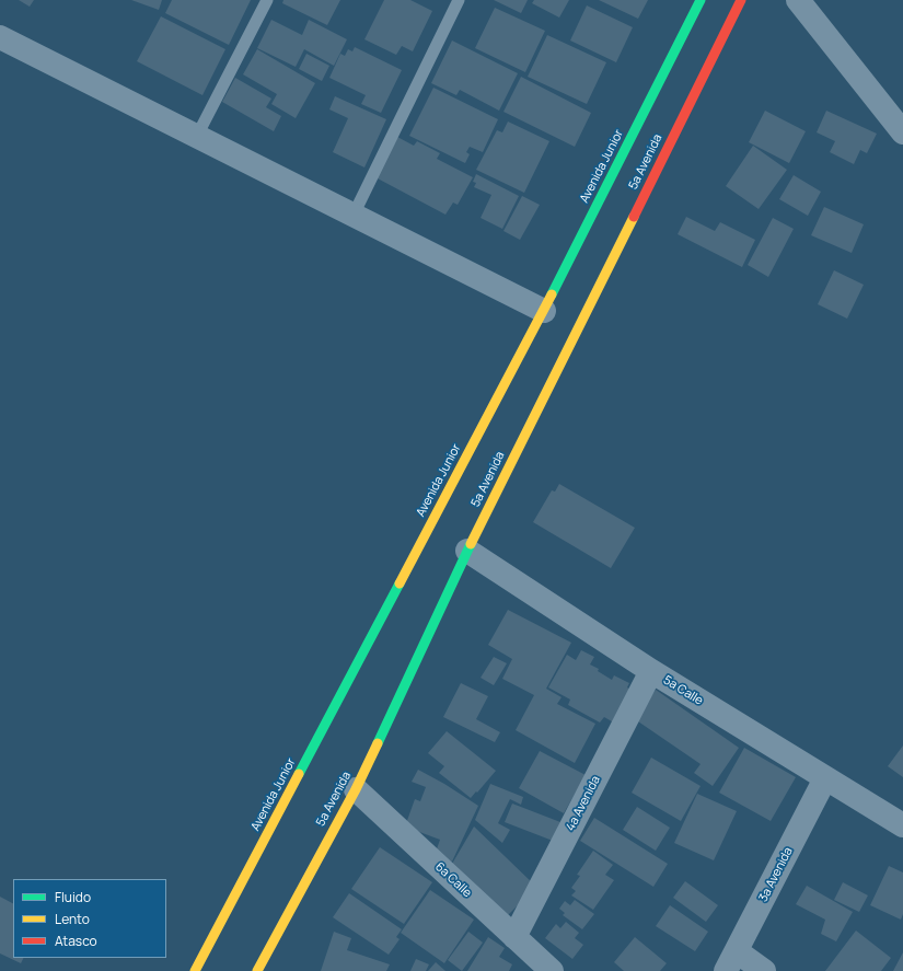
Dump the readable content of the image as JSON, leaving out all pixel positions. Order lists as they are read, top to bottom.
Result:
{
  "streets": {
    "main road": ["5a Avenida", "Avenida Junior"],
    "street": [
      "5a Calle",
      "4a Avenida",
      "3a Avenida",
      "6a Calle"
    ]
  },
  "crossings": [
    ["5a Avenida", "5a Calle"],
    ["5a Avenida", "6a Calle"],
    ["5a Calle", "4a Avenida"],
    ["5a Calle", "3a Avenida"],
    ["4a Avenida", "6a Calle"]
  ],
  "legend": ["Fluido", "Lento", "Atasco"]
}
